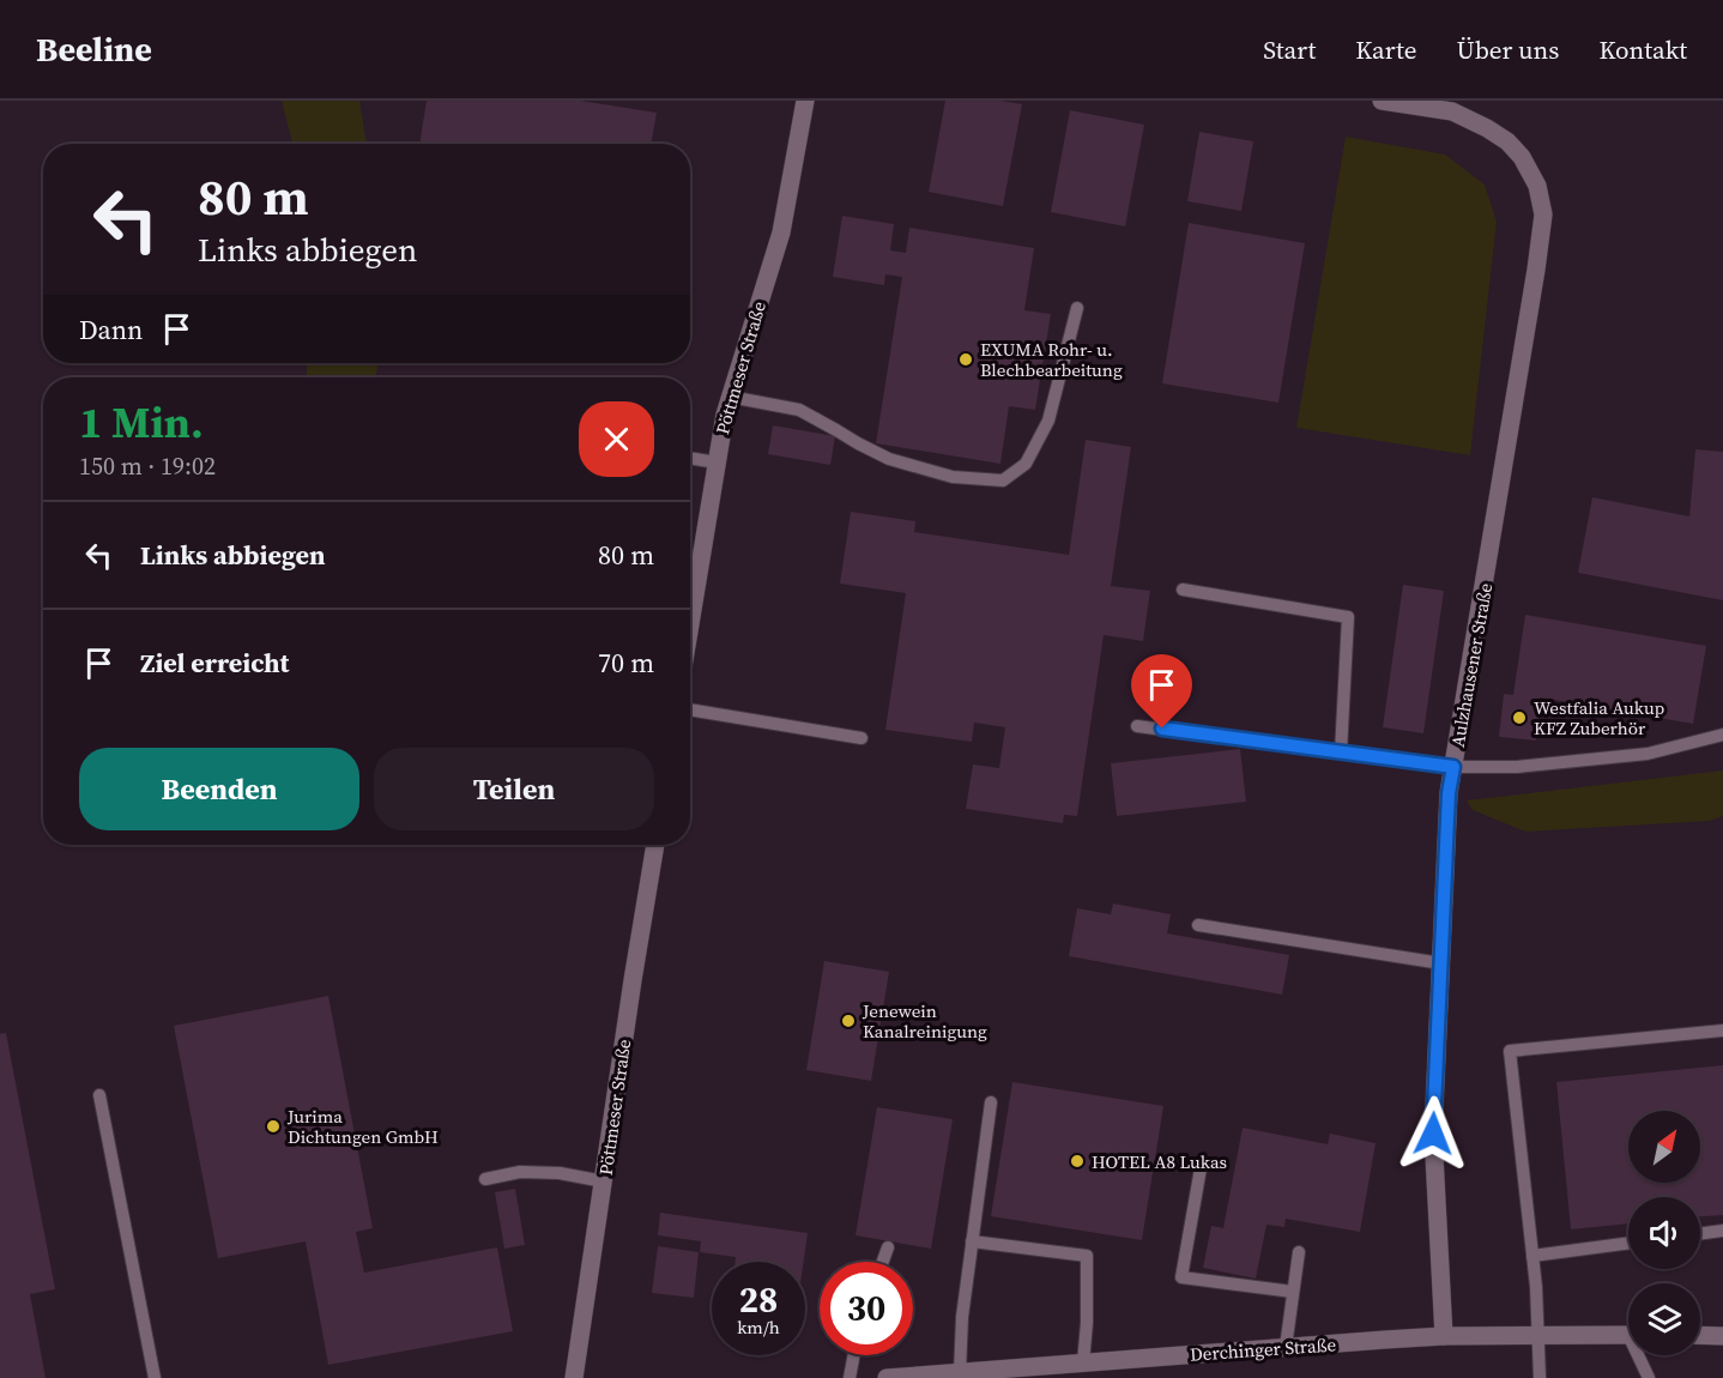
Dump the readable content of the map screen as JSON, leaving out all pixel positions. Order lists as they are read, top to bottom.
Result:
{
  "streets": {
    "street": ["Pöttmeser Straße", "Aulzhausener Straße", "Derchinger Straße"]
  },
  "crossings": [
    ["Aulzhausener Straße", "Derchinger Straße"]
  ],
  "places": [
    "EXUMA Rohr- u. Blechbearbeitung",
    "Westfalia Aukup KFZ Zuberhör",
    "Jenewein Kanalreinigung",
    "Jurima Dichtungen GmbH",
    "HOTEL A8 Lukas"
  ],
  "north": "top right",
  "page": {
    "header": "Beeline",
    "nav": [
      "Start",
      "Karte",
      "Über uns",
      "Kontakt"
    ],
    "turn": ["80 m", "Links abbiegen"],
    "then": "Dann",
    "heading": ["1 Min.", "150 m · 19:02"],
    "list": [
      {
        "name": "Links abbiegen",
        "value": "80 m"
      },
      {
        "name": "Ziel erreicht",
        "value": "70 m"
      }
    ],
    "buttons": ["Beenden", "Teilen"],
    "speed": "28 km/h",
    "limit": "30"
  }
}
